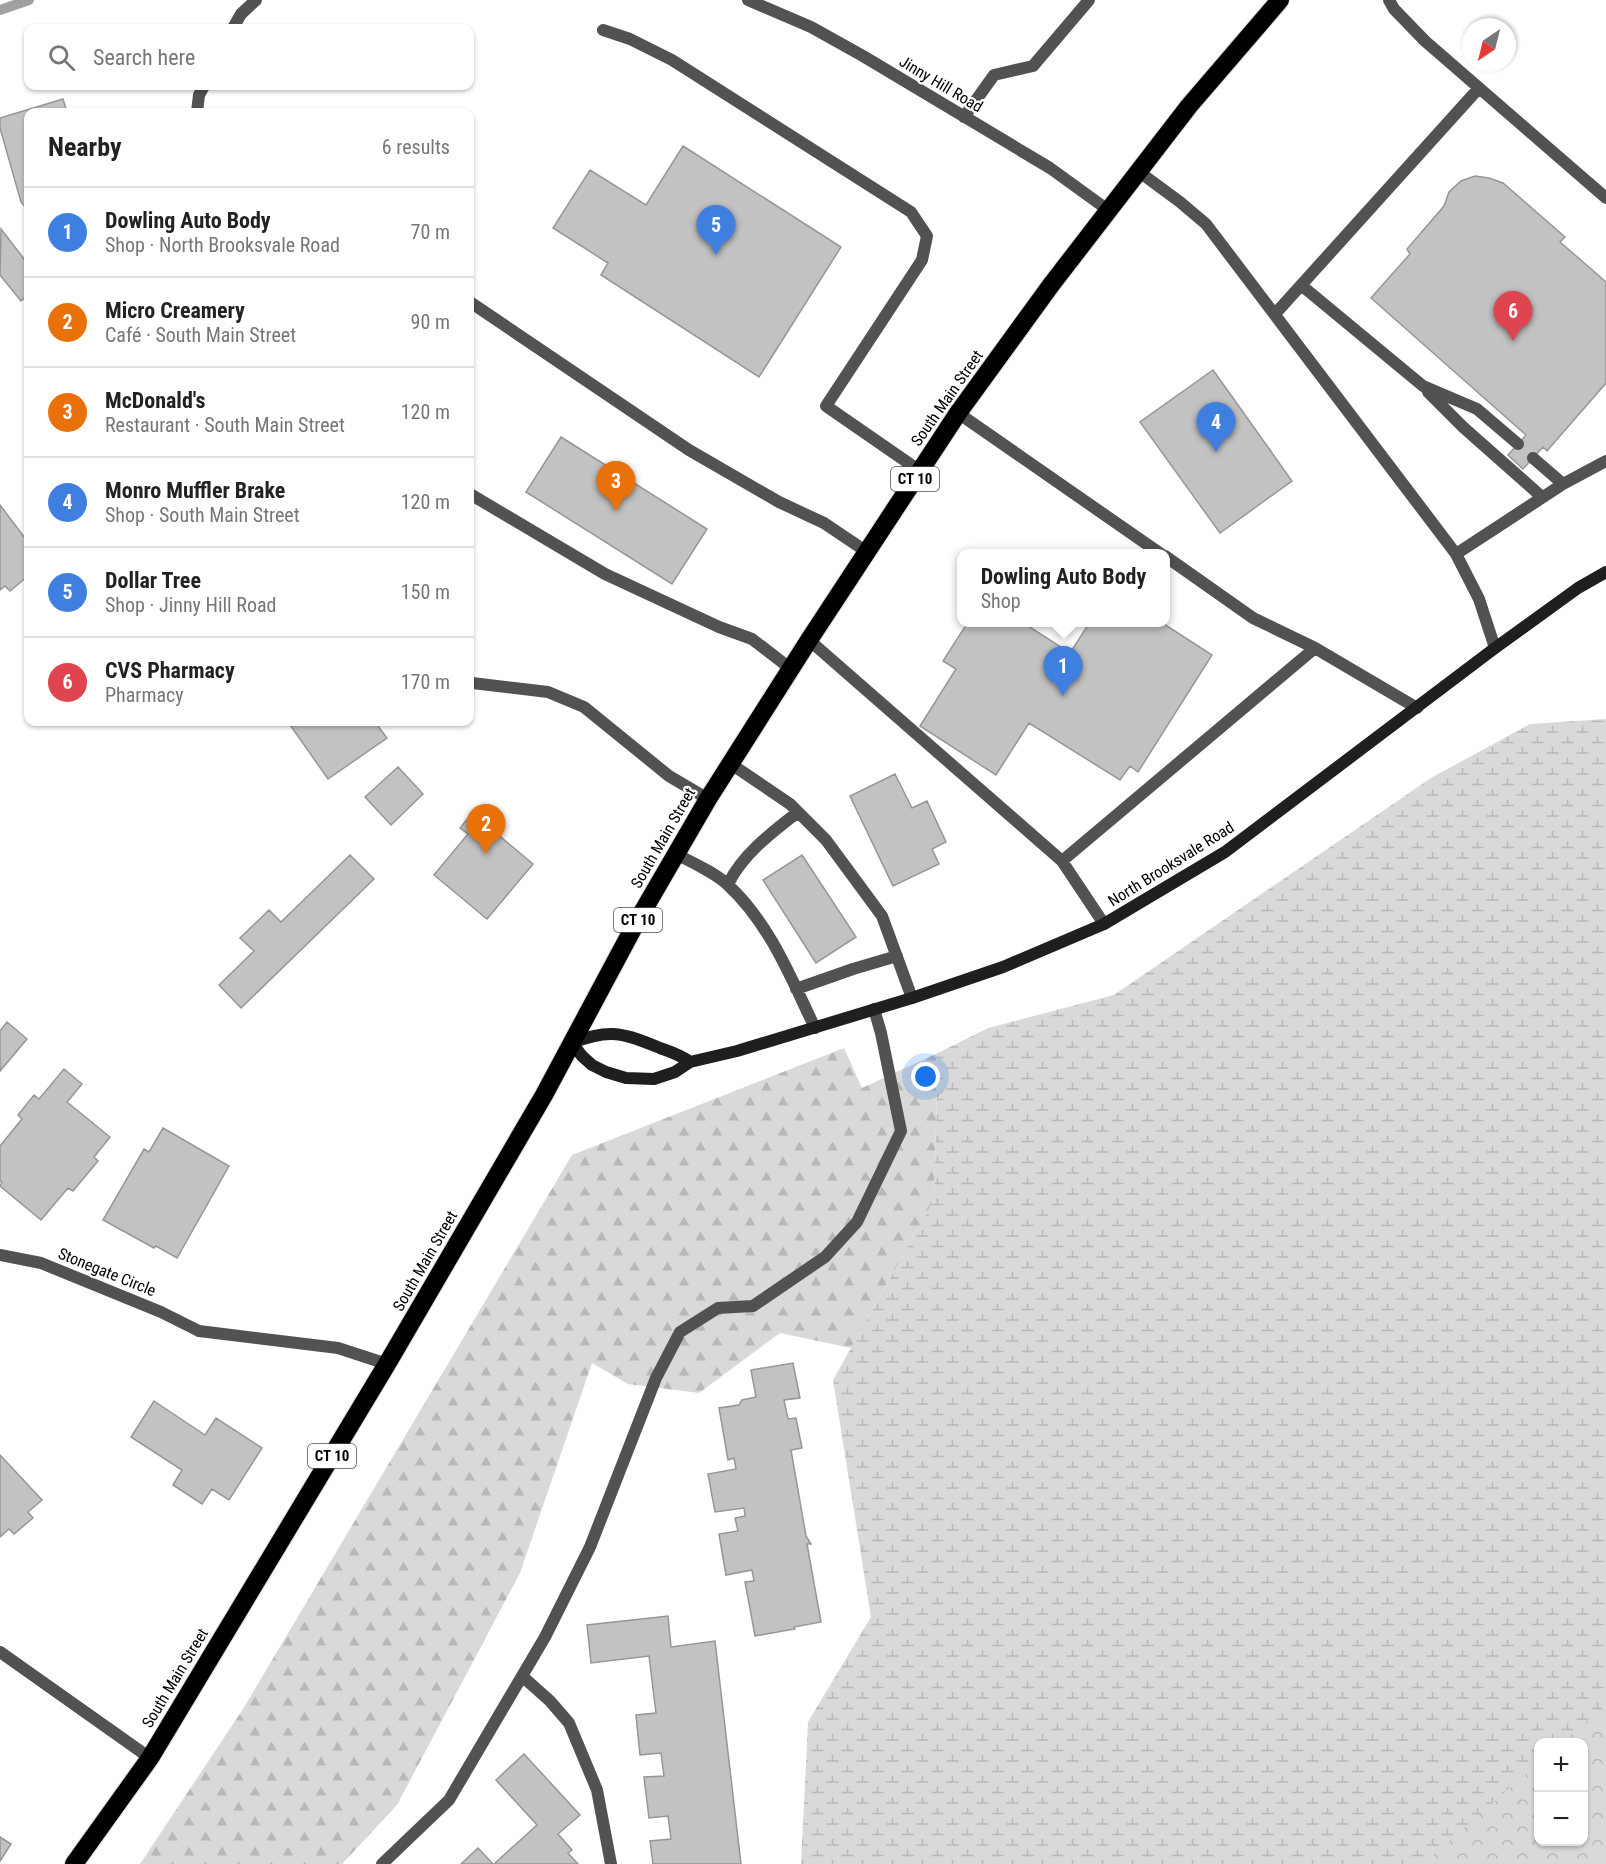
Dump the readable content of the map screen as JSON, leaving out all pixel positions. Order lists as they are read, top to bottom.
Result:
{
  "streets": {
    "highway": ["South Main Street", "CT 10"],
    "main road": ["North Brooksvale Road"],
    "street": ["Jinny Hill Road", "Stonegate Circle"]
  },
  "crossings": [
    ["Jinny Hill Road", "South Main Street"],
    ["South Main Street", "North Brooksvale Road"],
    ["South Main Street", "Stonegate Circle"]
  ],
  "north": "bottom left",
  "page": {
    "search": "Search here",
    "heading": ["Nearby", "6 results"],
    "list": [
      {
        "mark": "1",
        "name": "Dowling Auto Body",
        "note": "Shop · North Brooksvale Road",
        "value": "70 m"
      },
      {
        "mark": "2",
        "name": "Micro Creamery",
        "note": "Café · South Main Street",
        "value": "90 m"
      },
      {
        "mark": "3",
        "name": "McDonald's",
        "note": "Restaurant · South Main Street",
        "value": "120 m"
      },
      {
        "mark": "4",
        "name": "Monro Muffler Brake",
        "note": "Shop · South Main Street",
        "value": "120 m"
      },
      {
        "mark": "5",
        "name": "Dollar Tree",
        "note": "Shop · Jinny Hill Road",
        "value": "150 m"
      },
      {
        "mark": "6",
        "name": "CVS Pharmacy",
        "note": "Pharmacy",
        "value": "170 m"
      }
    ],
    "pins": [
      "5",
      "6",
      "4",
      "3",
      "1",
      "2"
    ],
    "popup": ["Dowling Auto Body", "Shop"],
    "map_buttons": ["+", "−"]
  }
}
